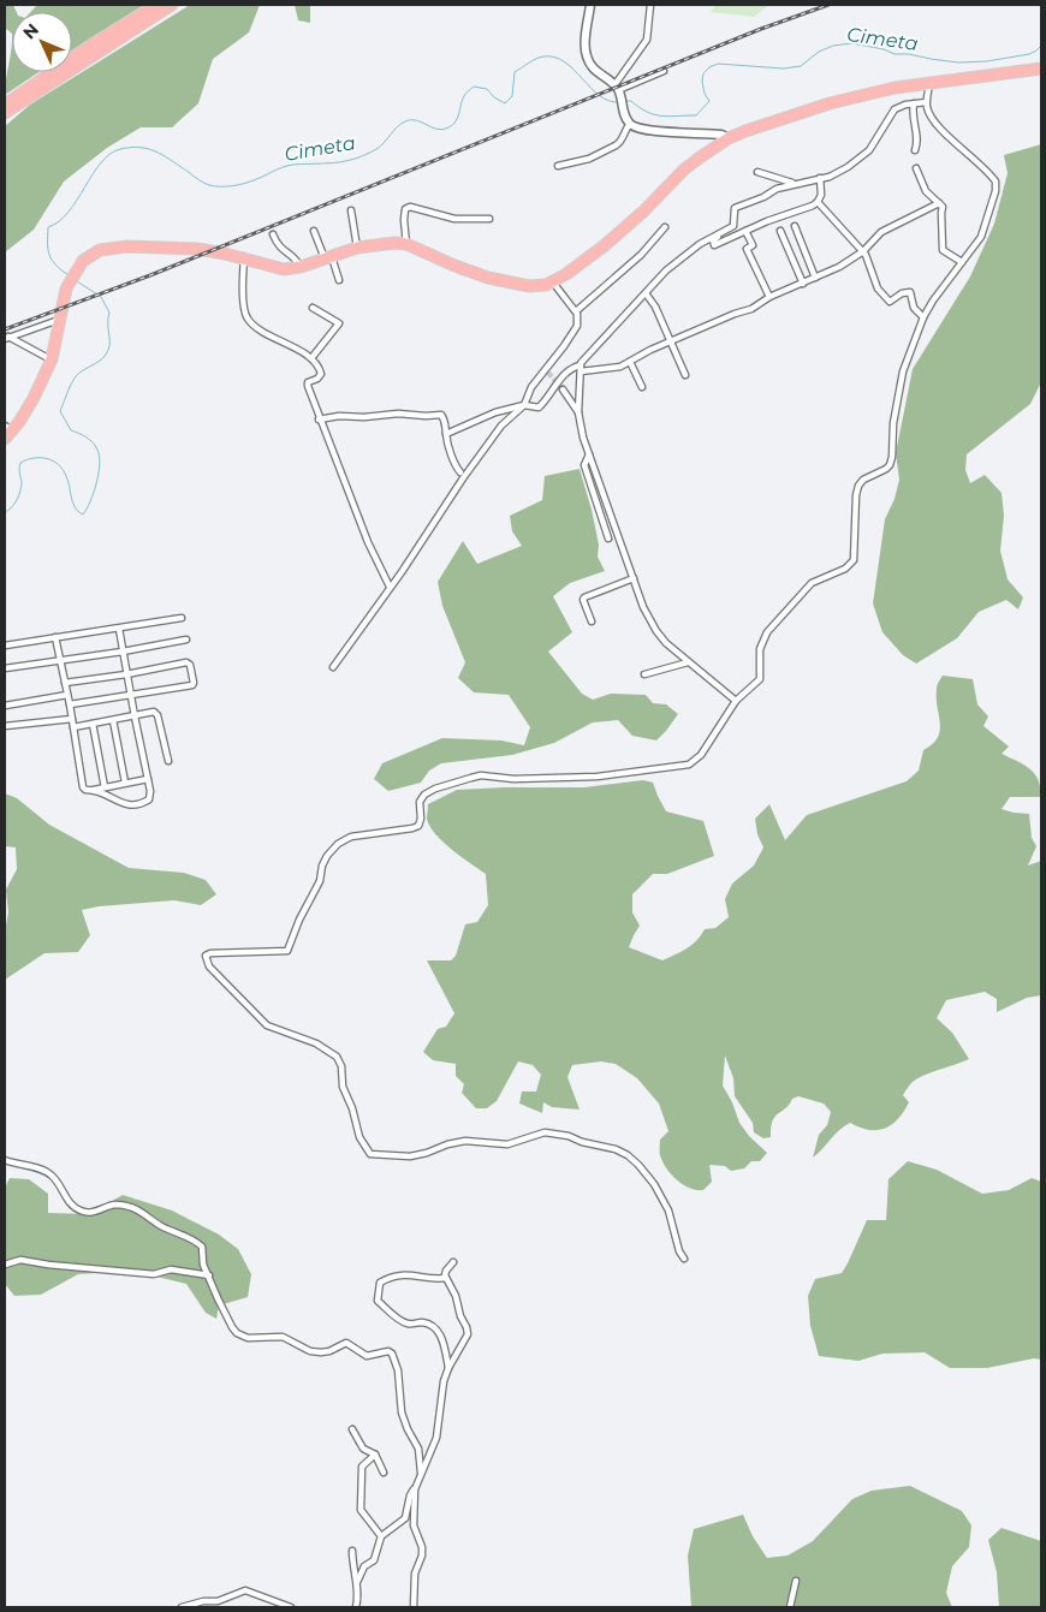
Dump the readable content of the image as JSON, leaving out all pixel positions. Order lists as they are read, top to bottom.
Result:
{
  "water": ["Cimeta"],
  "north": "top left"
}
